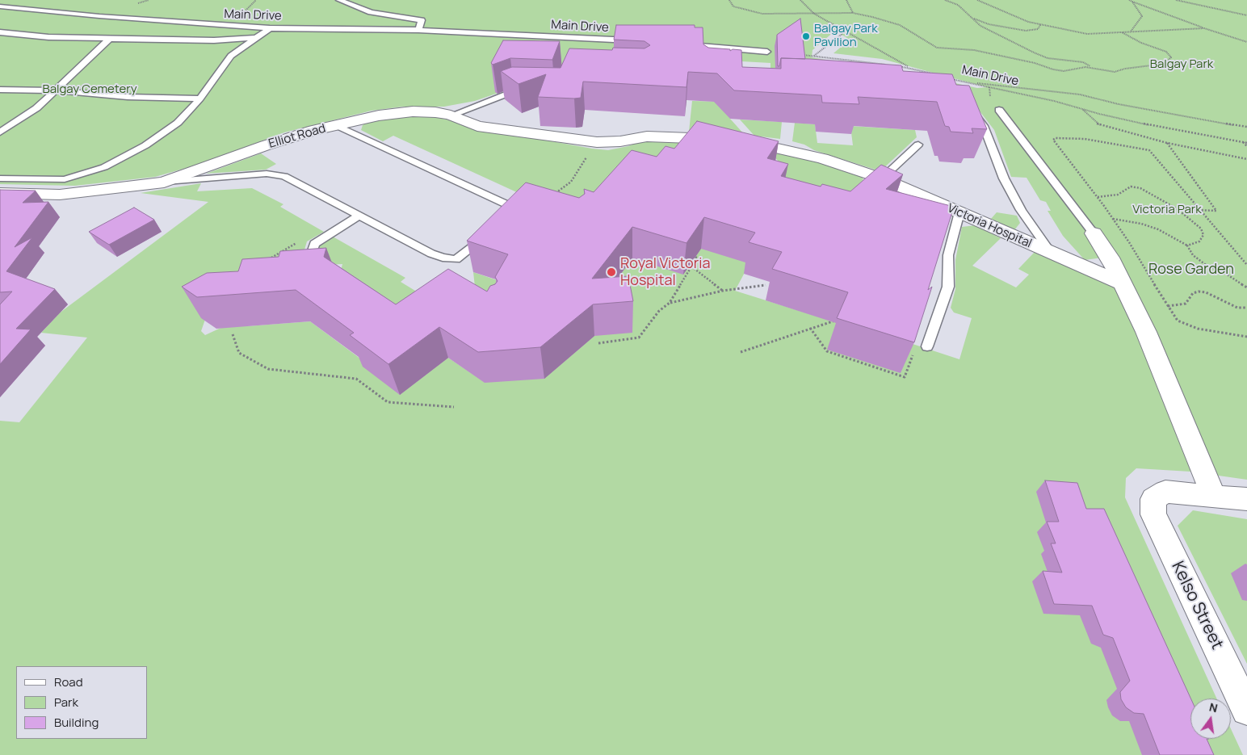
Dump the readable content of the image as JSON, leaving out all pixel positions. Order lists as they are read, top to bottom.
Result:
{
  "streets": {
    "street": ["Elliot Road", "Victoria Hospital", "Kelso Street"],
    "lane": ["Main Drive"]
  },
  "parks": [
    "Balgay Park",
    "Balgay Cemetery",
    "Victoria Park",
    "Rose Garden"
  ],
  "places": ["Balgay Park Pavilion", "Royal Victoria Hospital"],
  "legend": ["Road", "Park", "Building"],
  "north": "top"
}
